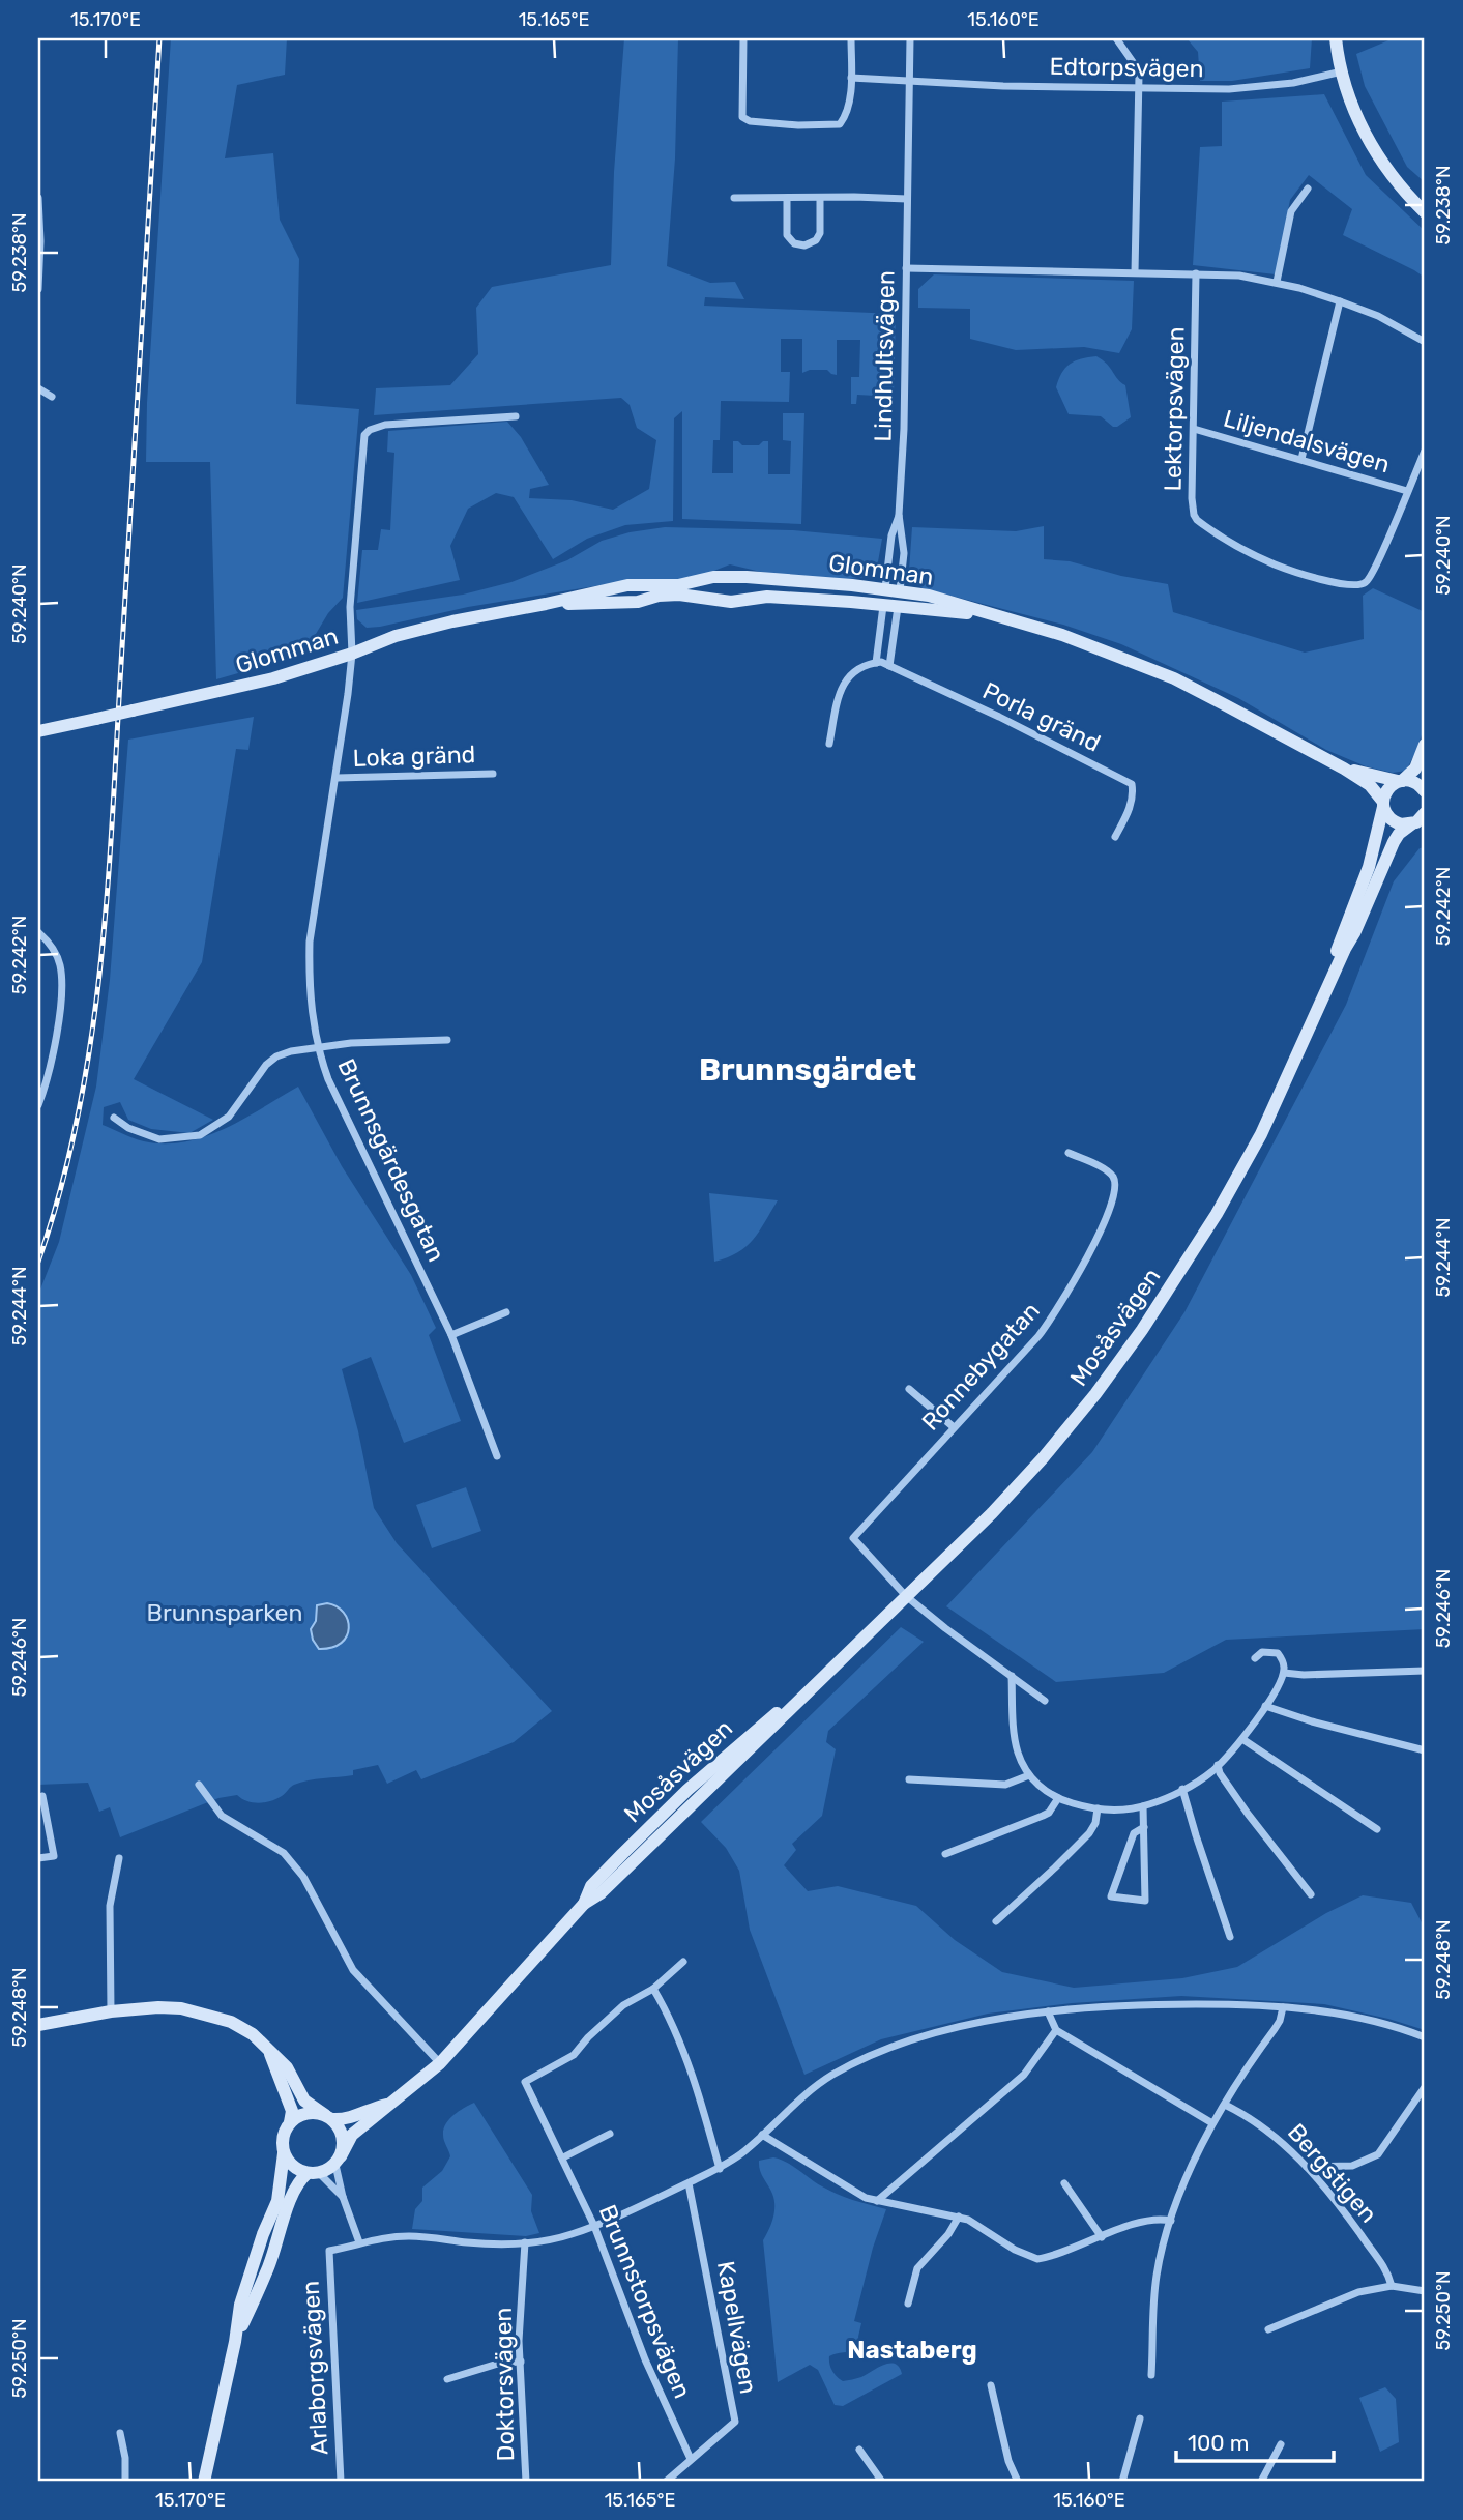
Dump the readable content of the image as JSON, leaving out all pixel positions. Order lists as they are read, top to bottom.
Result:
{
  "streets": {
    "main road": ["Glomman", "Mosåsvägen"],
    "street": [
      "Edtorpsvägen",
      "Lindhultsvägen",
      "Lektorpsvägen",
      "Liljendalsvägen",
      "Porla gränd",
      "Loka gränd",
      "Brunnsgärdesgatan",
      "Ronnebygatan",
      "Bergstigen",
      "Brunnstorpsvägen",
      "Kapellvägen",
      "Arlaborgsvägen",
      "Doktorsvägen"
    ]
  },
  "crossings": [
    ["Edtorpsvägen", "Lindhultsvägen"],
    ["Lindhultsvägen", "Glomman"],
    ["Lektorpsvägen", "Liljendalsvägen"],
    ["Glomman", "Brunnsgärdesgatan"],
    ["Glomman", "Mosåsvägen"],
    ["Loka gränd", "Brunnsgärdesgatan"],
    ["Mosåsvägen", "Ronnebygatan"],
    ["Brunnstorpsvägen", "Kapellvägen"]
  ],
  "districts": ["Brunnsgärdet", "Nastaberg"],
  "parks": ["Brunnsparken"],
  "scale_bar": "100 m",
  "coordinates": [
    "15.170°E",
    "15.165°E",
    "15.160°E",
    "59.238°N",
    "59.240°N",
    "59.242°N",
    "59.244°N",
    "59.246°N",
    "59.248°N",
    "59.250°N"
  ]
}
